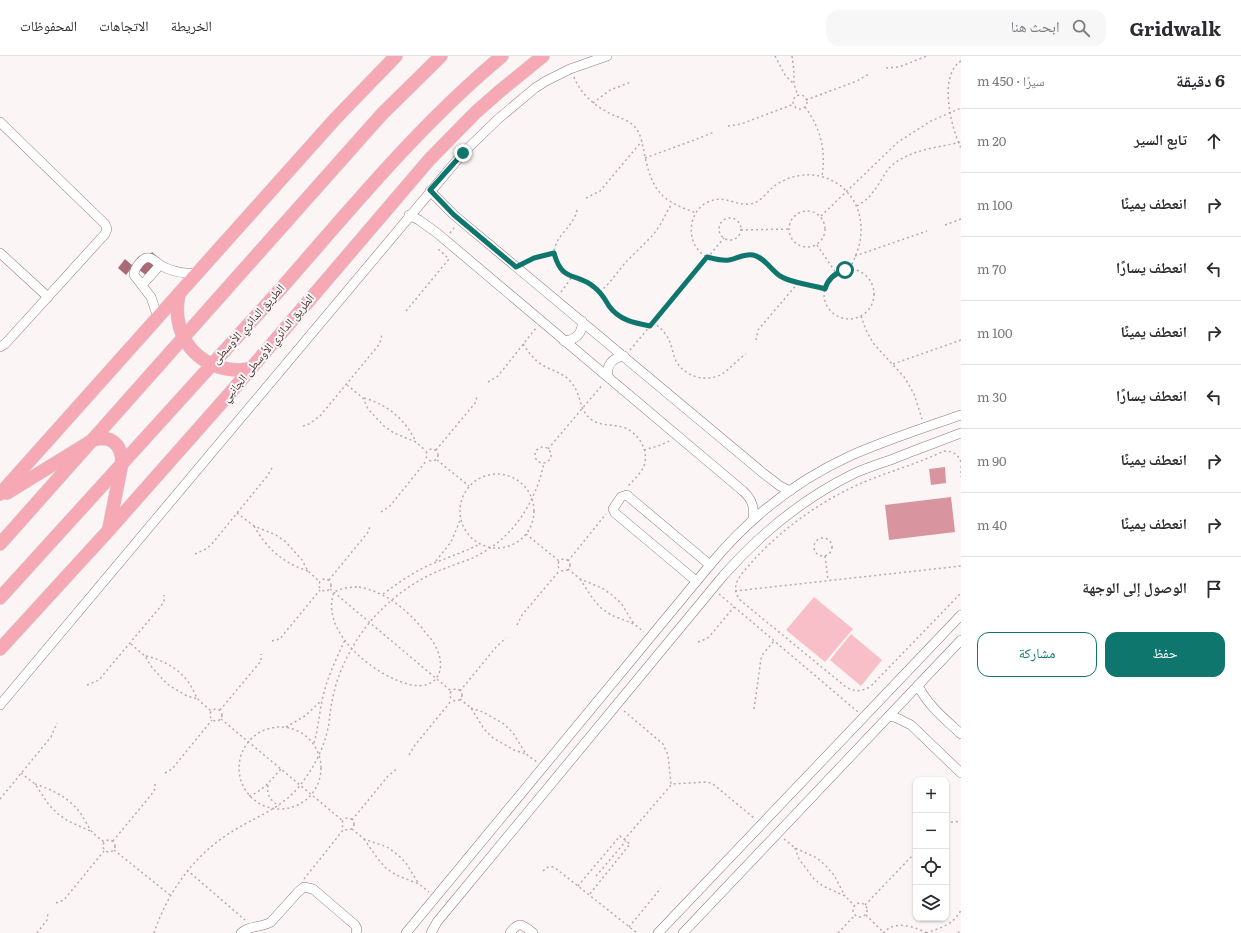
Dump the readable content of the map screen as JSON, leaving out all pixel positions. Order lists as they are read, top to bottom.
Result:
{
  "streets": {
    "highway": ["الطريق الدائري الأوسطى", "الطريق الدائري الأوسطى الجانبي"]
  },
  "page": {
    "header": "Gridwalk",
    "search": "ابحث هنا",
    "nav": ["الخريطة", "الاتجاهات", "المحفوظات"],
    "heading": ["6 دقيقة", "سيرًا · 450 m"],
    "list": [
      ["تابع السير", "20 m"],
      ["انعطف يمينًا", "100 m"],
      ["انعطف يسارًا", "70 m"],
      ["انعطف يمينًا", "100 m"],
      ["انعطف يسارًا", "30 m"],
      ["انعطف يمينًا", "90 m"],
      ["انعطف يمينًا", "40 m"],
      "الوصول إلى الوجهة"
    ],
    "buttons": ["حفظ", "مشاركة"],
    "map_buttons": ["+", "−"]
  }
}
